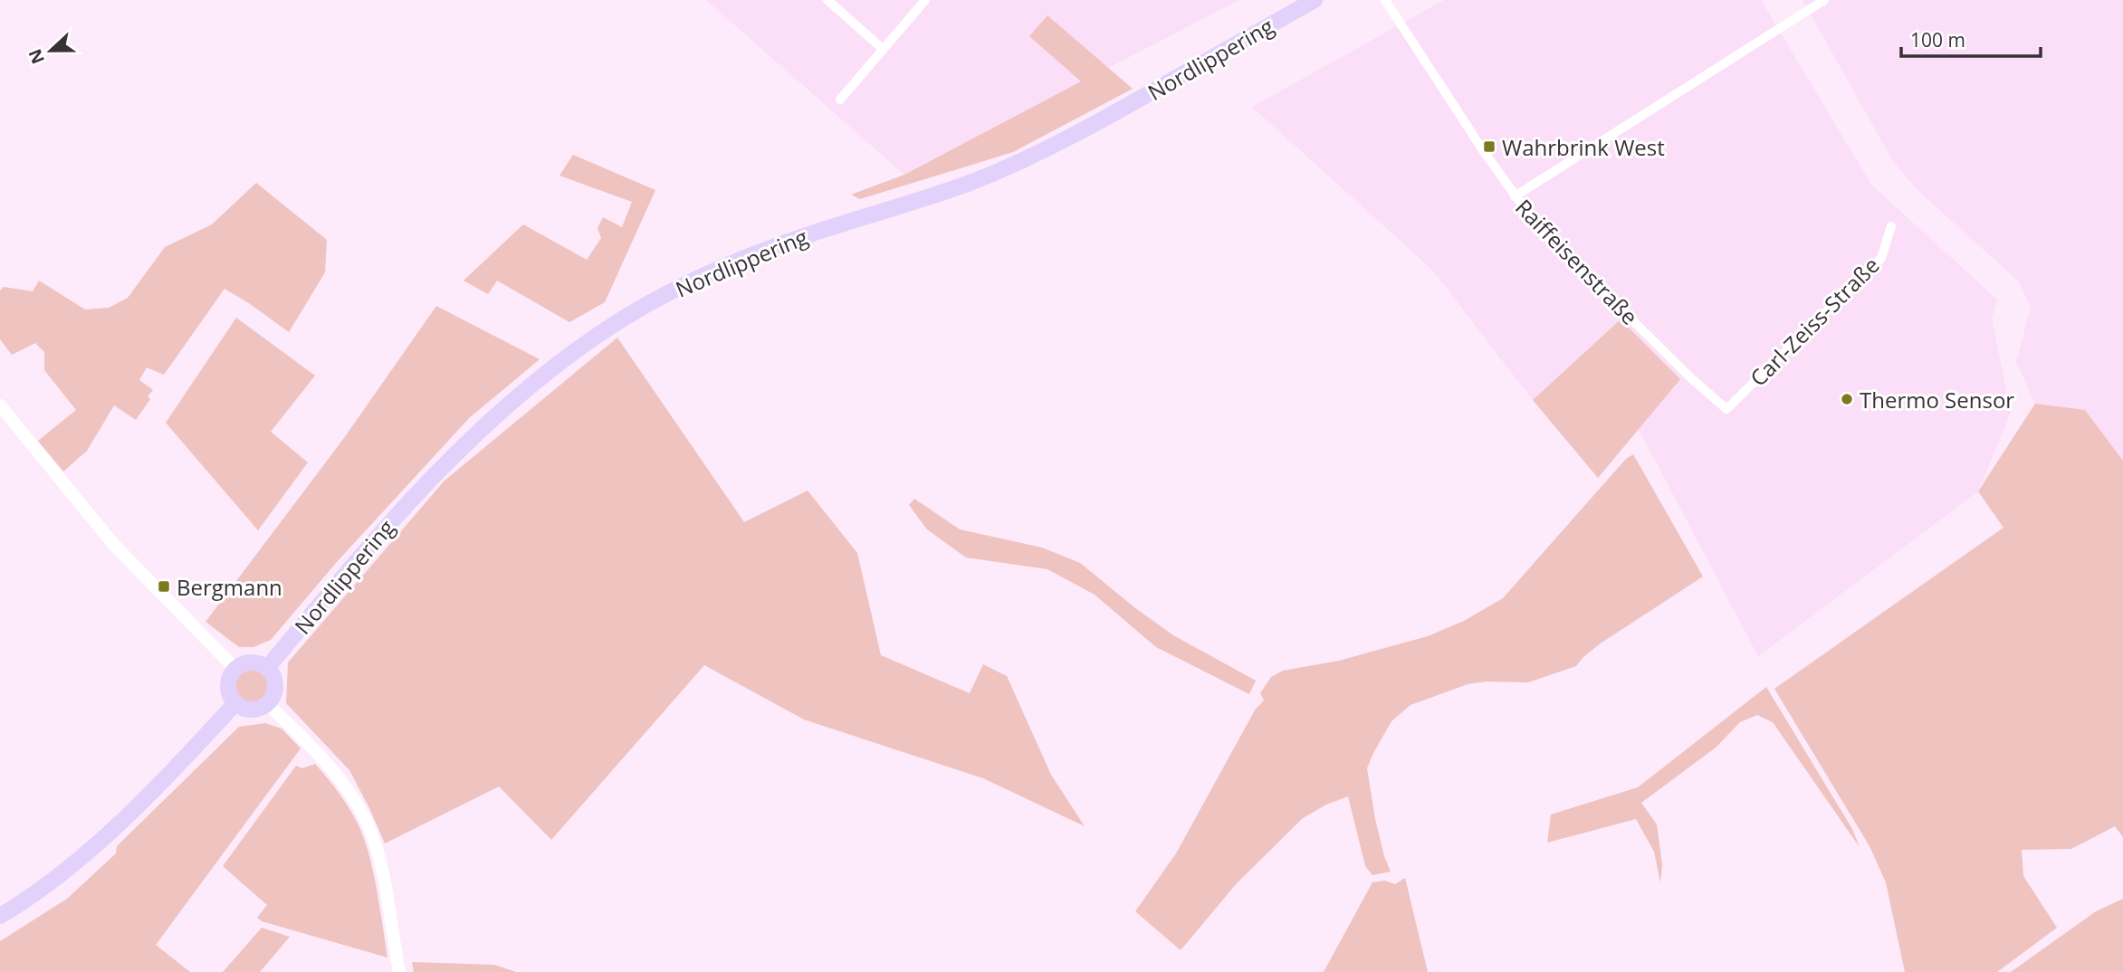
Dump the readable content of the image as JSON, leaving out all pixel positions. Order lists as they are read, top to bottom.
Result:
{
  "streets": {
    "main road": ["Nordlippering"],
    "street": ["Raiffeisenstraße", "Carl-Zeiss-Straße"]
  },
  "crossings": [
    ["Raiffeisenstraße", "Carl-Zeiss-Straße"]
  ],
  "places": {
    "transit": ["Wahrbrink West", "Bergmann"],
    "other": ["Thermo Sensor"]
  },
  "scale_bar": "100 m",
  "north": "left"
}
